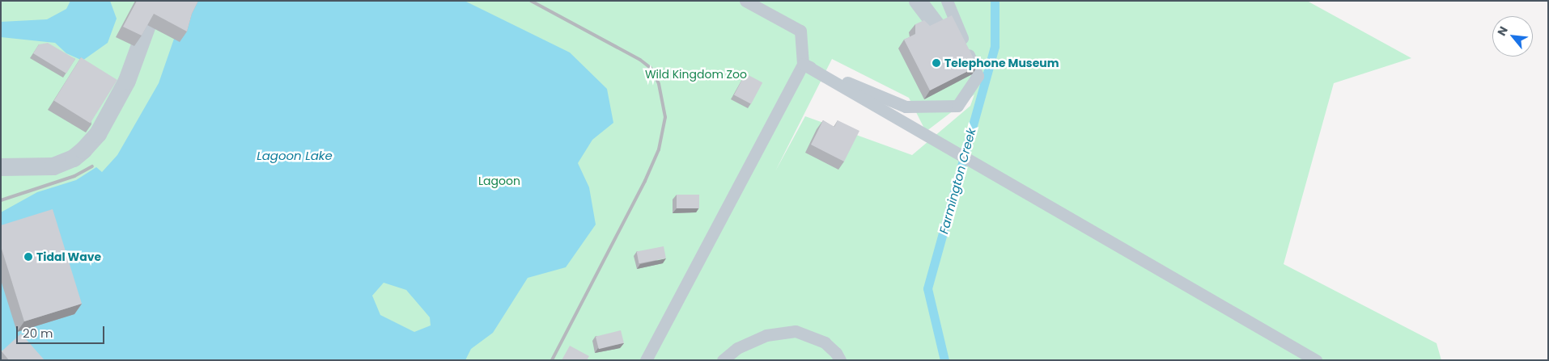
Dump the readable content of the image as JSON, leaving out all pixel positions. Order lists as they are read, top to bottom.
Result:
{
  "water": ["Lagoon Lake", "Farmington Creek"],
  "parks": ["Wild Kingdom Zoo", "Lagoon"],
  "places": ["Telephone Museum", "Tidal Wave"],
  "scale_bar": "20 m",
  "north": "top left"
}
